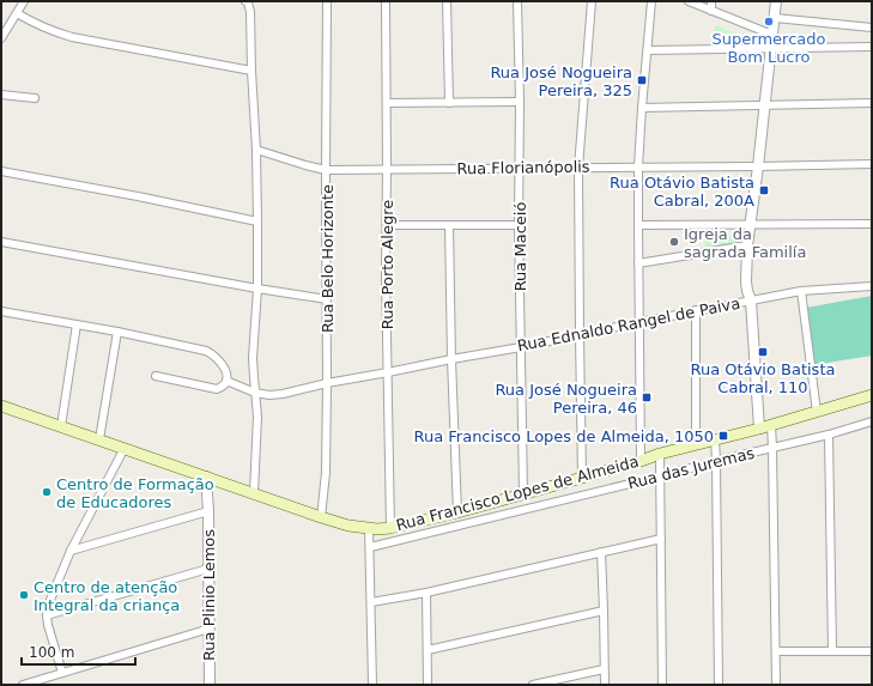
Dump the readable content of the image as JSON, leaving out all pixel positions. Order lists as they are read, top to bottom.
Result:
{
  "streets": {
    "main road": ["Rua Francisco Lopes de Almeida"],
    "street": [
      "Rua Florianópolis",
      "Rua Maceió",
      "Rua Belo Horizonte",
      "Rua Porto Alegre",
      "Rua Ednaldo Rangel de Paiva",
      "Rua das Juremas",
      "Rua Plinio Lemos"
    ]
  },
  "crossings": [
    ["Rua Florianópolis", "Rua Maceió"],
    ["Rua Florianópolis", "Rua Belo Horizonte"],
    ["Rua Florianópolis", "Rua Porto Alegre"],
    ["Rua Maceió", "Rua Ednaldo Rangel de Paiva"],
    ["Rua Maceió", "Rua Francisco Lopes de Almeida"],
    ["Rua Belo Horizonte", "Rua Ednaldo Rangel de Paiva"],
    ["Rua Belo Horizonte", "Rua Francisco Lopes de Almeida"],
    ["Rua Porto Alegre", "Rua Ednaldo Rangel de Paiva"],
    ["Rua Porto Alegre", "Rua Francisco Lopes de Almeida"],
    ["Rua Francisco Lopes de Almeida", "Rua Plinio Lemos"]
  ],
  "places": {
    "other": [
      "Supermercado Bom Lucro",
      "Igreja da sagrada Familía",
      "Centro de Formação de Educadores",
      "Centro de atenção Integral da criança"
    ],
    "transit": [
      "Rua José Nogueira Pereira, 325",
      "Rua Otávio Batista Cabral, 200A",
      "Rua Otávio Batista Cabral, 110",
      "Rua José Nogueira Pereira, 46",
      "Rua Francisco Lopes de Almeida, 1050"
    ]
  },
  "scale_bar": "100 m"
}
